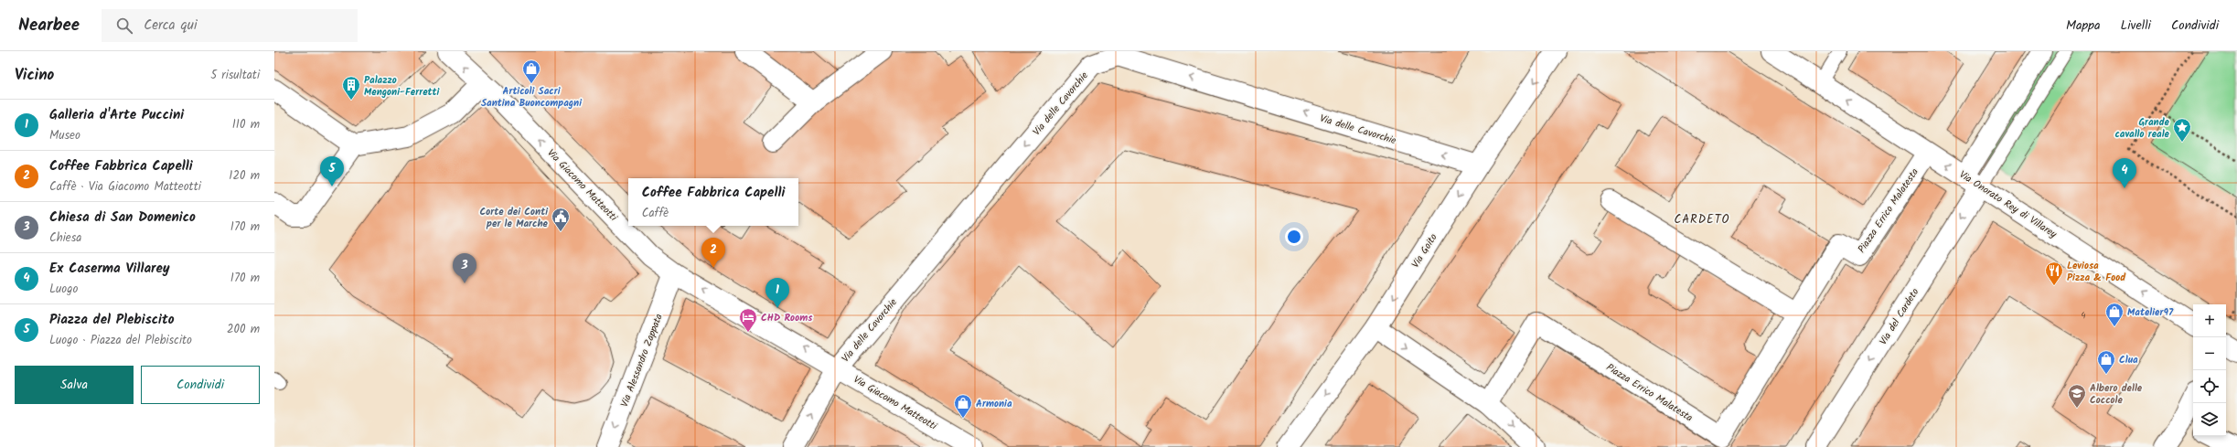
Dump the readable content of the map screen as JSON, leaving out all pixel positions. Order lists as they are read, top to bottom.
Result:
{
  "streets": {
    "street": [
      "Via delle Cavorchie",
      "Via Giacomo Matteotti",
      "Via Onorato Rey di Villarey",
      "Piazza Errico Malatesta",
      "Via Goito",
      "Via del Cardeto",
      "Via Alessandro Zappata"
    ]
  },
  "crossings": [
    ["Via delle Cavorchie", "Via Giacomo Matteotti"],
    ["Via delle Cavorchie", "Via Goito"],
    ["Via Giacomo Matteotti", "Via Alessandro Zappata"],
    ["Via Onorato Rey di Villarey", "Piazza Errico Malatesta"],
    ["Via Onorato Rey di Villarey", "Via del Cardeto"]
  ],
  "one_way": [
    "Via Giacomo Matteotti",
    "Via Onorato Rey di Villarey",
    "Via Goito",
    "Via del Cardeto",
    "Via Alessandro Zappata"
  ],
  "districts": ["CARDETO"],
  "places": {
    "shop": [
      "Articoli Sacri Santina Buoncompagni",
      "Matelier97",
      "Clua",
      "Armonia"
    ],
    "building": ["Palazzo Mengoni-Ferretti"],
    "place": ["Grande cavallo reale"],
    "public building": ["Corte dei Conti per le Marche"],
    "restaurant": ["Leviosa Pizza & Food"],
    "hotel": ["CHD Rooms"],
    "school or university": ["Albero delle Coccole"]
  },
  "house_numbers": ["4"],
  "page": {
    "header": "Nearbee",
    "search": "Cerca qui",
    "nav": ["Mappa", "Livelli", "Condividi"],
    "heading": ["Vicino", "5 risultati"],
    "list": [
      {
        "mark": "1",
        "name": "Galleria d'Arte Puccini",
        "note": "Museo",
        "value": "110 m"
      },
      {
        "mark": "2",
        "name": "Coffee Fabbrica Capelli",
        "note": "Caffè · Via Giacomo Matteotti",
        "value": "120 m"
      },
      {
        "mark": "3",
        "name": "Chiesa di San Domenico",
        "note": "Chiesa",
        "value": "170 m"
      },
      {
        "mark": "4",
        "name": "Ex Caserma Villarey",
        "note": "Luogo",
        "value": "170 m"
      },
      {
        "mark": "5",
        "name": "Piazza del Plebiscito",
        "note": "Luogo · Piazza del Plebiscito",
        "value": "200 m"
      }
    ],
    "pins": [
      "5",
      "4",
      "2",
      "3",
      "1"
    ],
    "popup": ["Coffee Fabbrica Capelli", "Caffè"],
    "map_buttons": ["+", "−"],
    "buttons": ["Salva", "Condividi"]
  }
}
